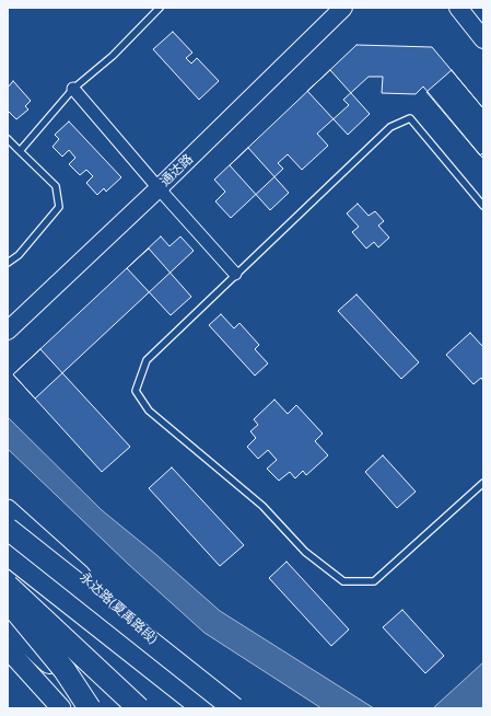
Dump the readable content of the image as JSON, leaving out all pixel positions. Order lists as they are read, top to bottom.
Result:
{
  "streets": {
    "main road": ["永达路(夏禹路段)"],
    "street": ["通达路"]
  }
}
